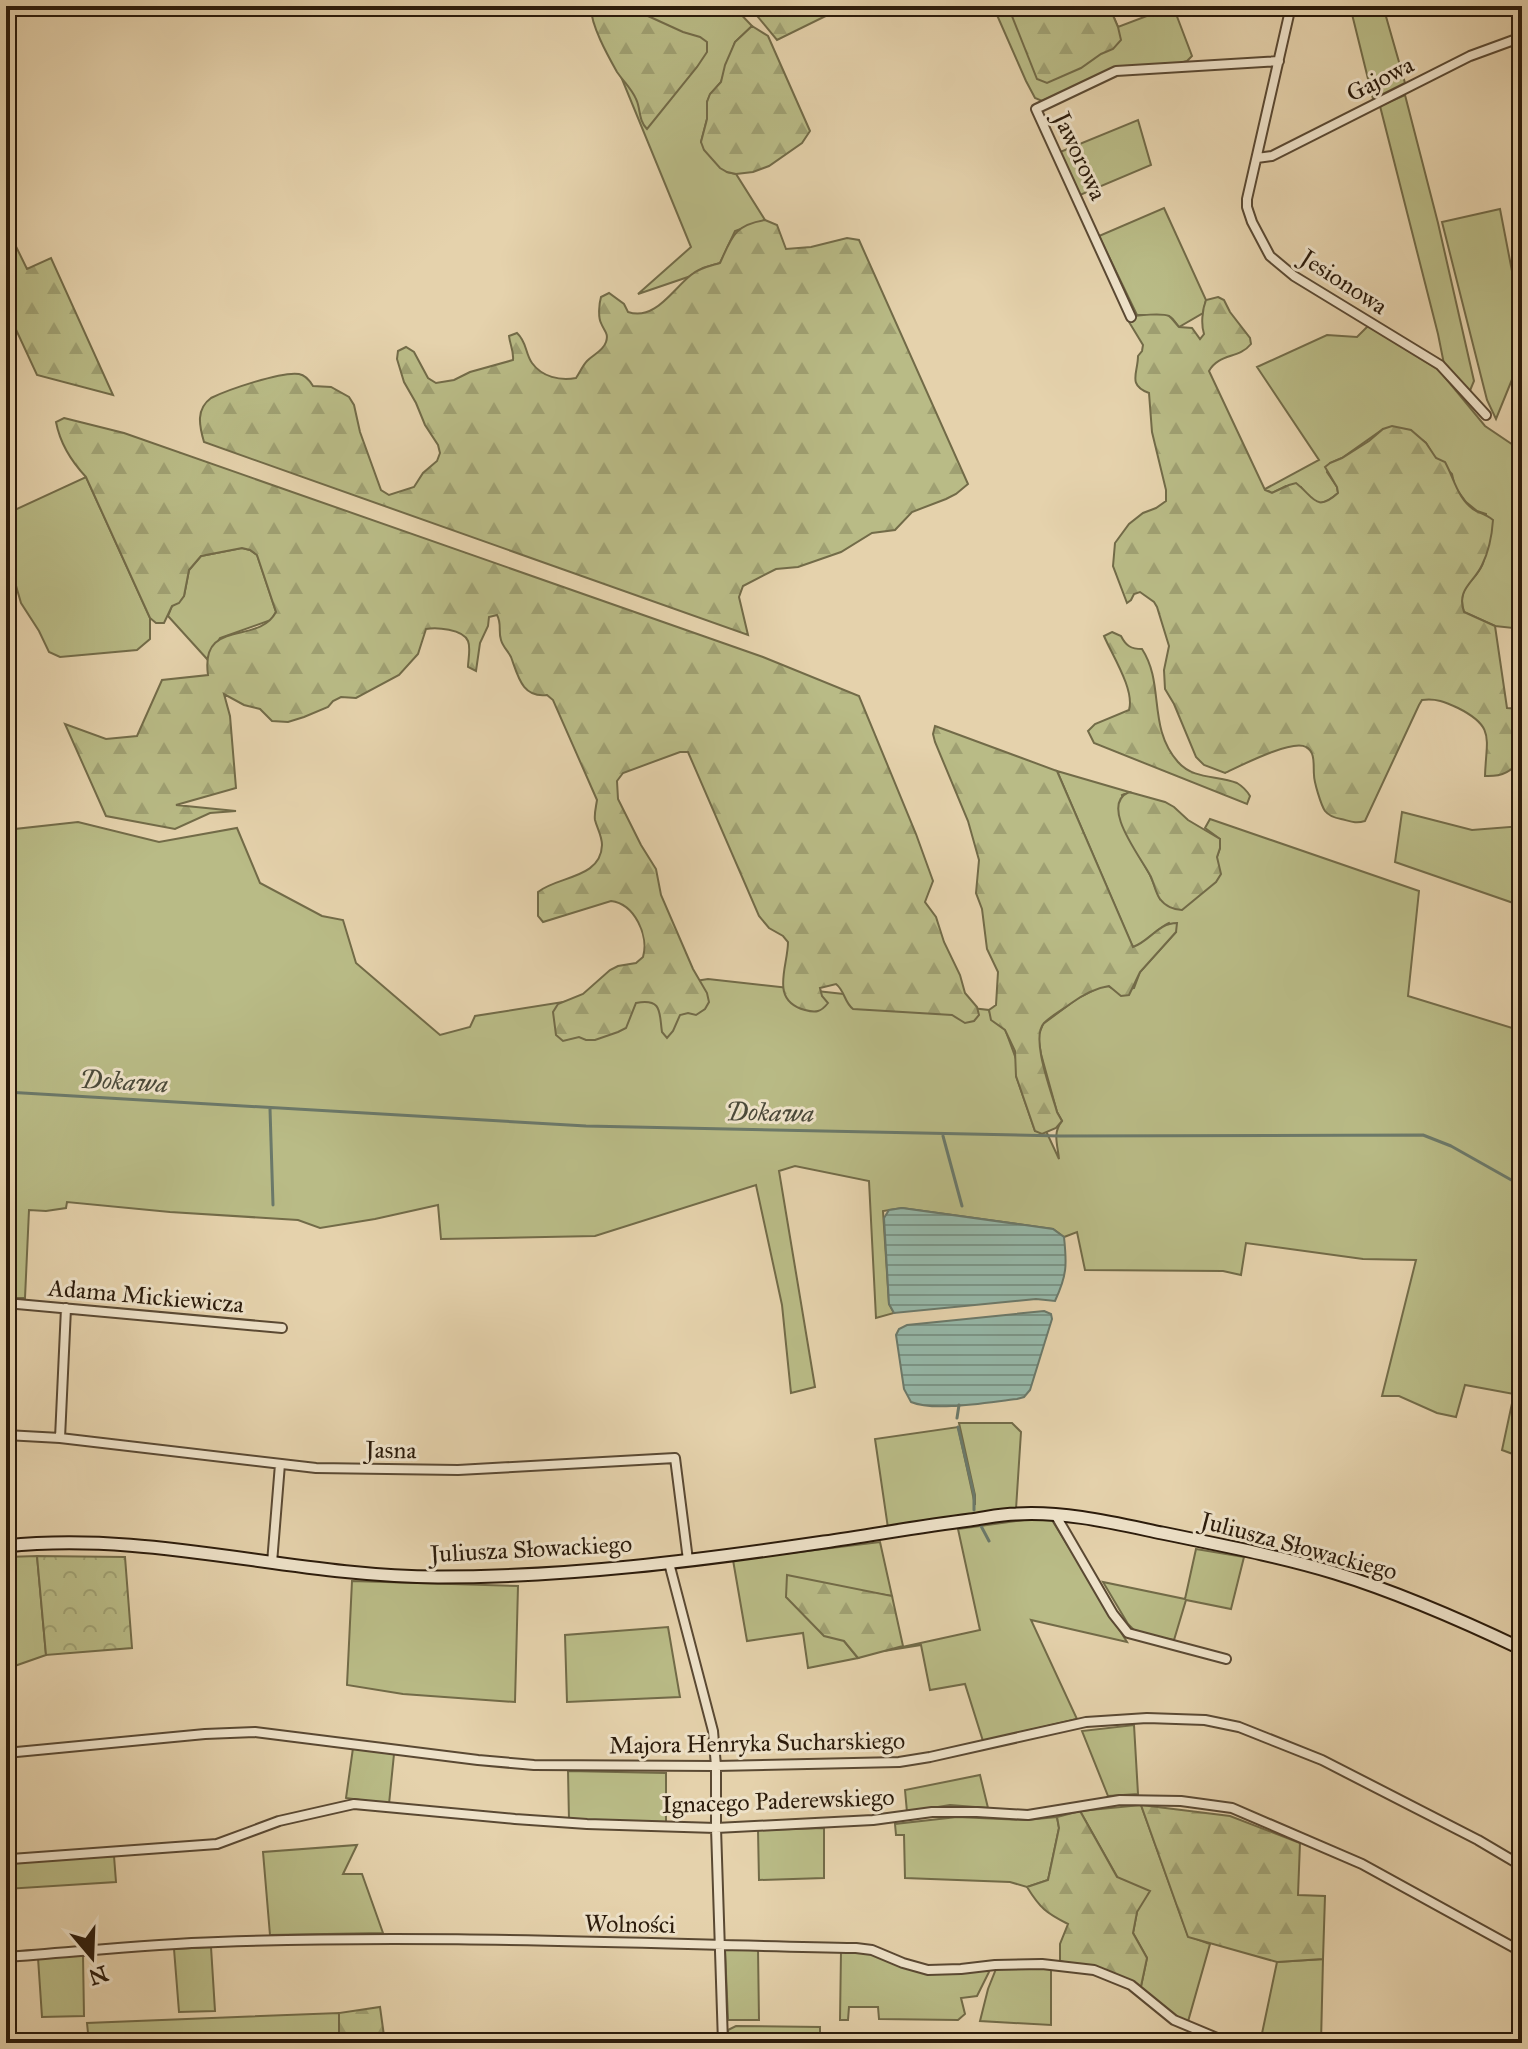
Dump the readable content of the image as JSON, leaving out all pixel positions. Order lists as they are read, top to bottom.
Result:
{
  "streets": {
    "street": [
      "Gajowa",
      "Jaworowa",
      "Jesionowa",
      "Adama Mickiewicza",
      "Jasna",
      "Juliusza Słowackiego",
      "Majora Henryka Sucharskiego",
      "Ignacego Paderewskiego",
      "Wolności"
    ]
  },
  "crossings": [
    ["Gajowa", "Jesionowa"],
    ["Jaworowa", "Jesionowa"],
    ["Jasna", "Juliusza Słowackiego"]
  ],
  "water": ["Dokawa"],
  "north": "bottom"
}
